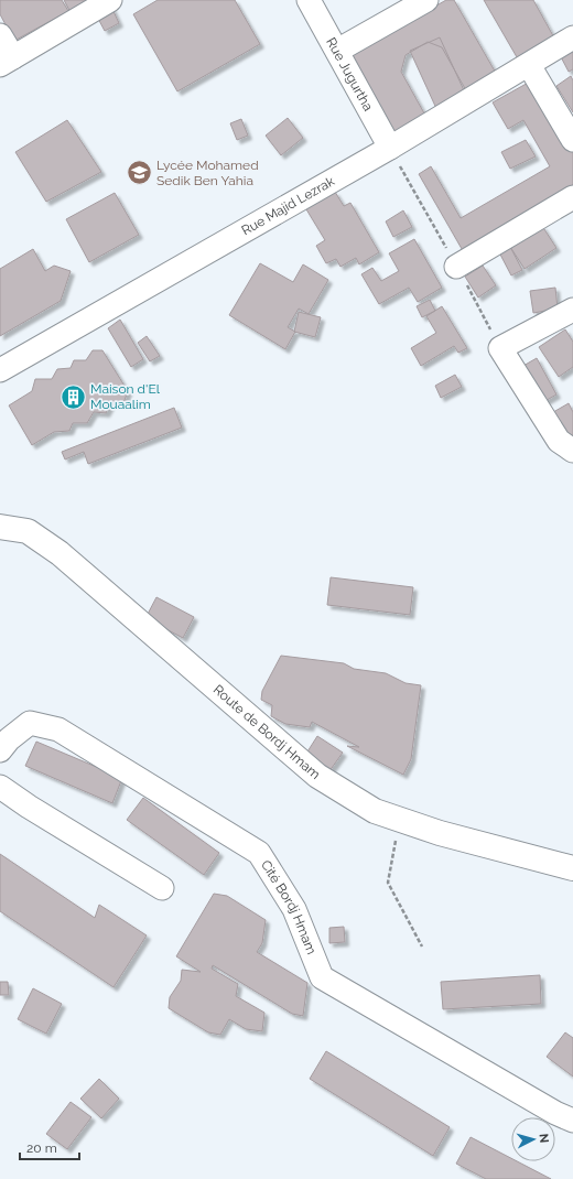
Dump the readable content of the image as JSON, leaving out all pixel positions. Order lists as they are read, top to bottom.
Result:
{
  "streets": {
    "main road": ["Route de Bordj Hmam"],
    "street": ["Rue Jugurtha", "Rue Majid Lezrak", "Cité Bordj Hmam"]
  },
  "crossings": [
    ["Rue Jugurtha", "Rue Majid Lezrak"]
  ],
  "places": {
    "school or university": ["Lycée Mohamed Sedik Ben Yahia"],
    "building": ["Maison d'El Mouaalim"]
  },
  "scale_bar": "20 m",
  "north": "right"
}
